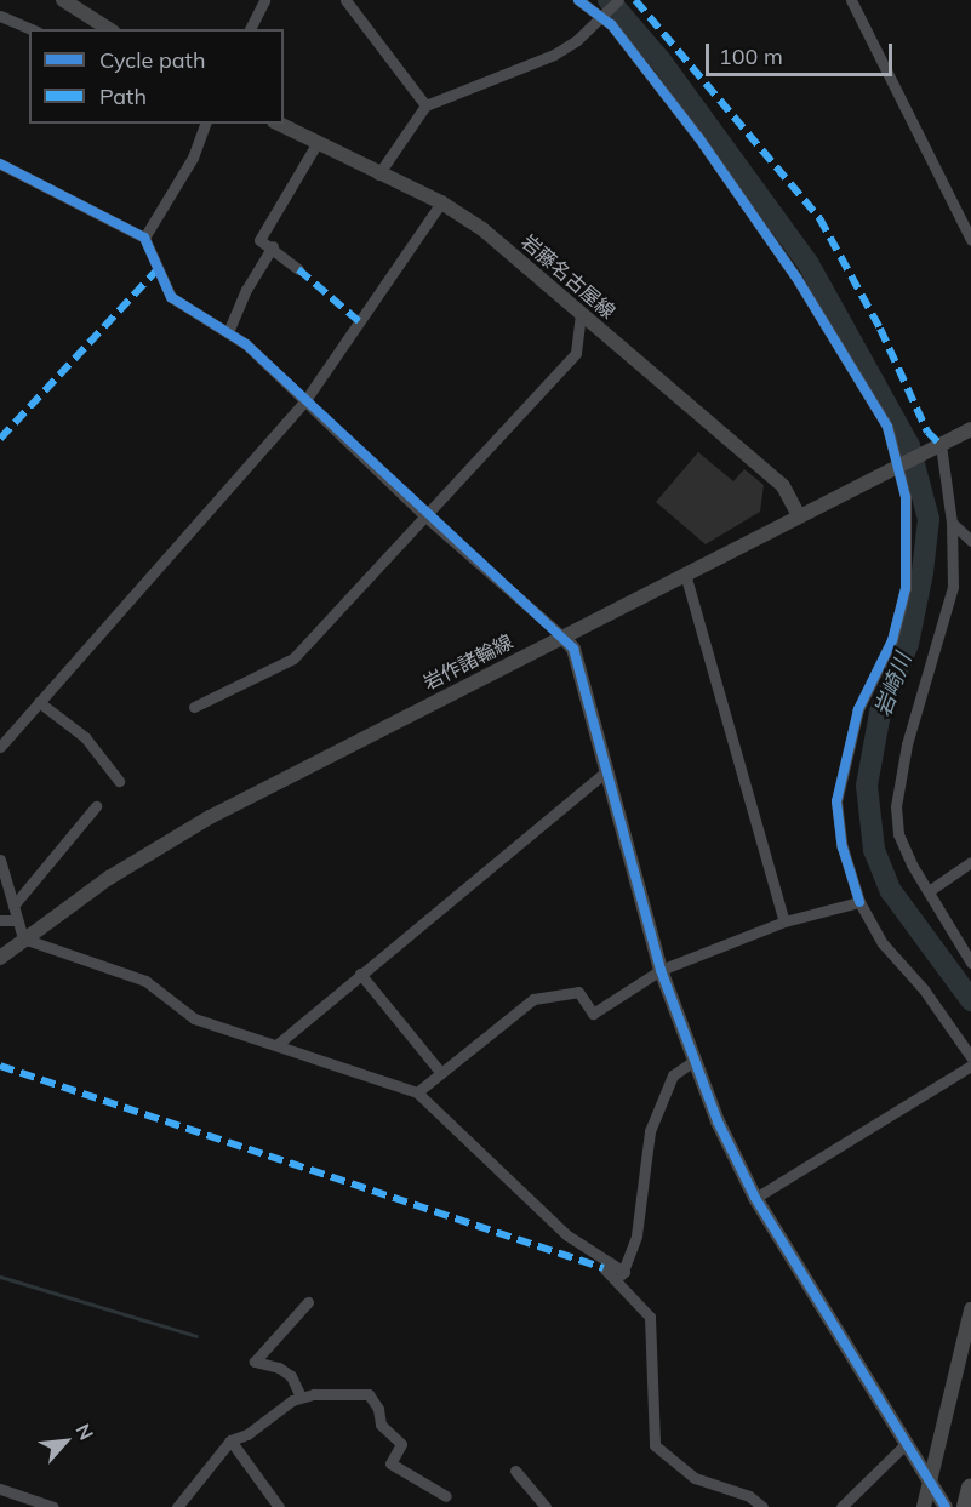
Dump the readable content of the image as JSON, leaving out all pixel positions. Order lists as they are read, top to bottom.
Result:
{
  "streets": {
    "main road": ["岩藤名古屋線", "岩作諸輪線"]
  },
  "crossings": [
    ["岩藤名古屋線", "岩作諸輪線"]
  ],
  "water": ["岩崎川"],
  "legend": ["Cycle path", "Path"],
  "scale_bar": "100 m",
  "north": "top right"
}
